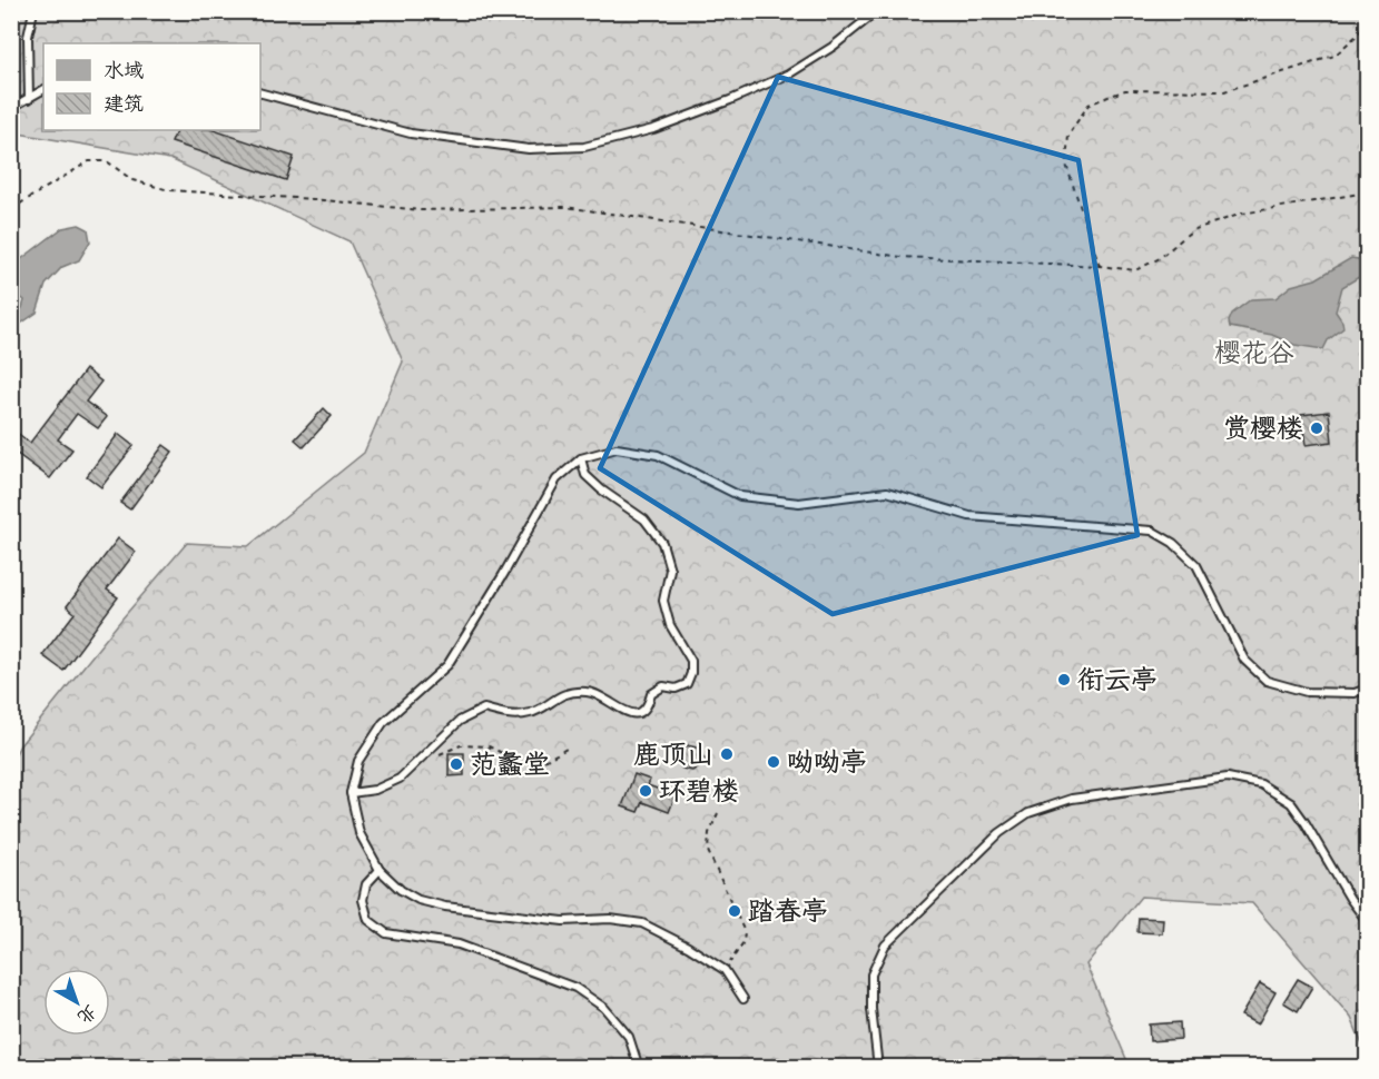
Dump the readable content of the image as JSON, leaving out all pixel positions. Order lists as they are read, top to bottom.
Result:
{
  "parks": ["樱花谷"],
  "places": [
    "赏樱楼",
    "衔云亭",
    "鹿顶山",
    "呦呦亭",
    "范蠡堂",
    "环碧楼",
    "踏春亭"
  ],
  "legend": ["水域", "建筑"],
  "north": "bottom right"
}
